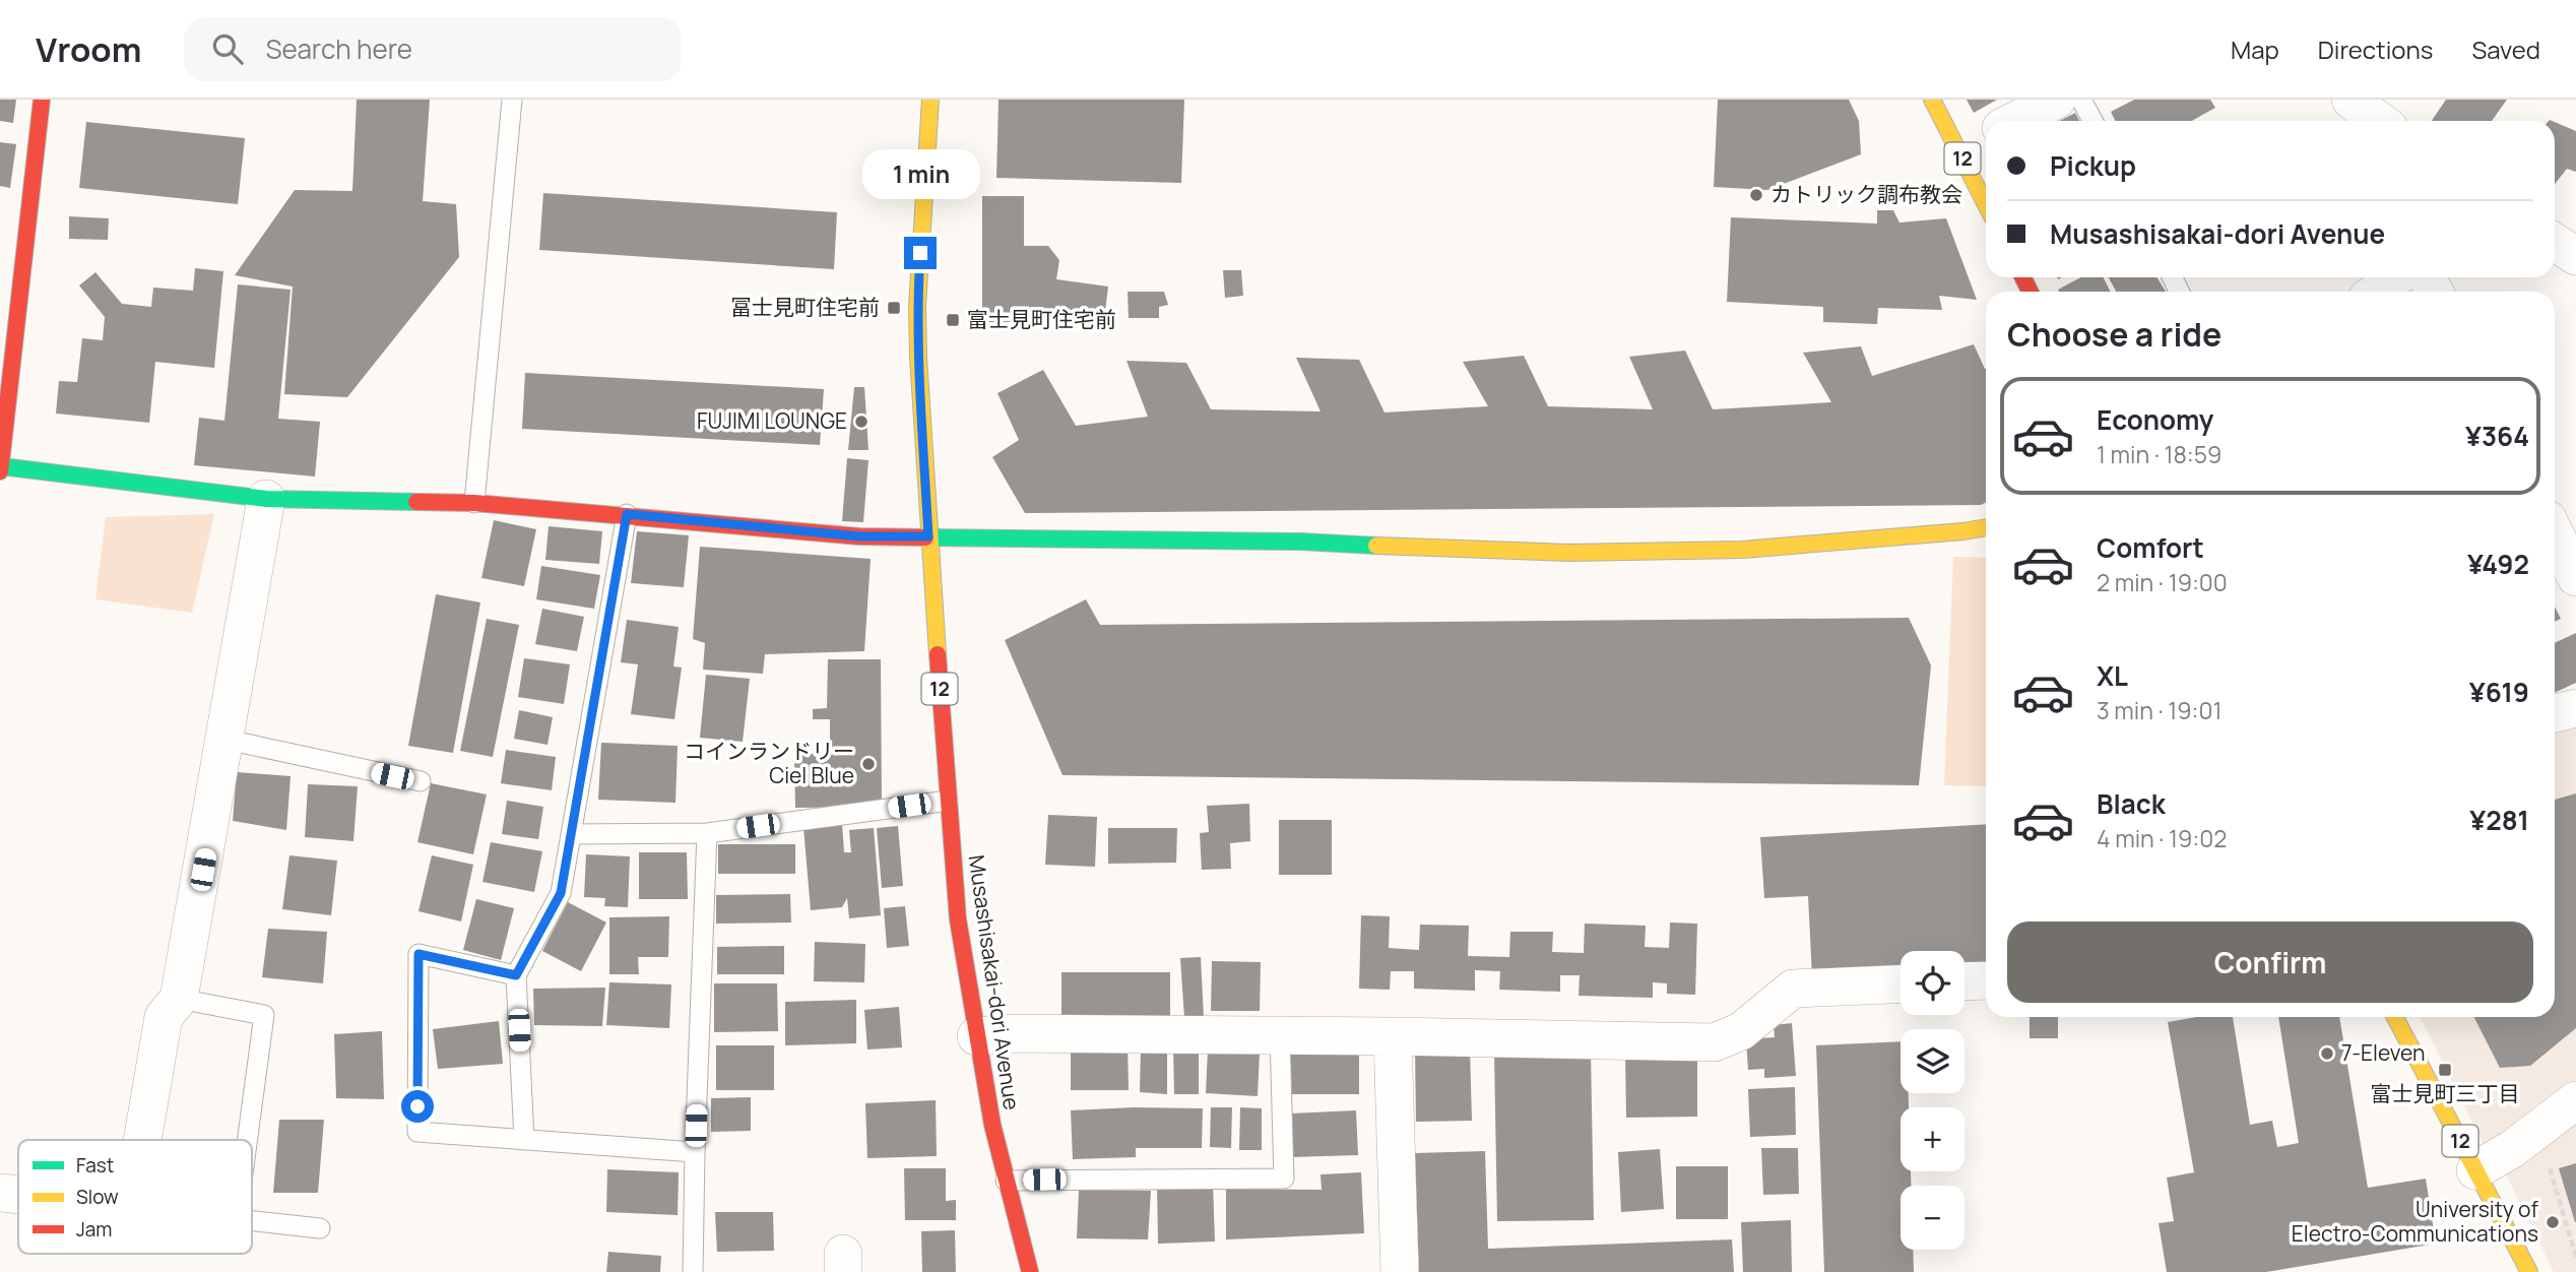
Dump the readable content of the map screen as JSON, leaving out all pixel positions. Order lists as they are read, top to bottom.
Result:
{
  "streets": {
    "street": ["12", "Musashisakai-dori Avenue"]
  },
  "places": {
    "other": [
      "カトリック調布教会",
      "FUJIMI LOUNGE",
      "コインランドリー Ciel Blue",
      "7-Eleven",
      "University of Electro-Communications"
    ],
    "transit": ["冨士見町住宅前", "富士見町住宅前", "富士見町三丁目"]
  },
  "legend": ["Fast", "Slow", "Jam"],
  "page": {
    "header": "Vroom",
    "search": "Search here",
    "nav": ["Map", "Directions", "Saved"],
    "banner": ["Pickup", "Musashisakai-dori Avenue"],
    "bubble": "1 min",
    "heading": "Choose a ride",
    "list": [
      {
        "name": "Economy",
        "note": "1 min · 18:59",
        "value": "¥364"
      },
      {
        "name": "Comfort",
        "note": "2 min · 19:00",
        "value": "¥492"
      },
      {
        "name": "XL",
        "note": "3 min · 19:01",
        "value": "¥619"
      },
      {
        "name": "Black",
        "note": "4 min · 19:02",
        "value": "¥281"
      }
    ],
    "buttons": "Confirm",
    "map_buttons": ["+", "−"]
  }
}
